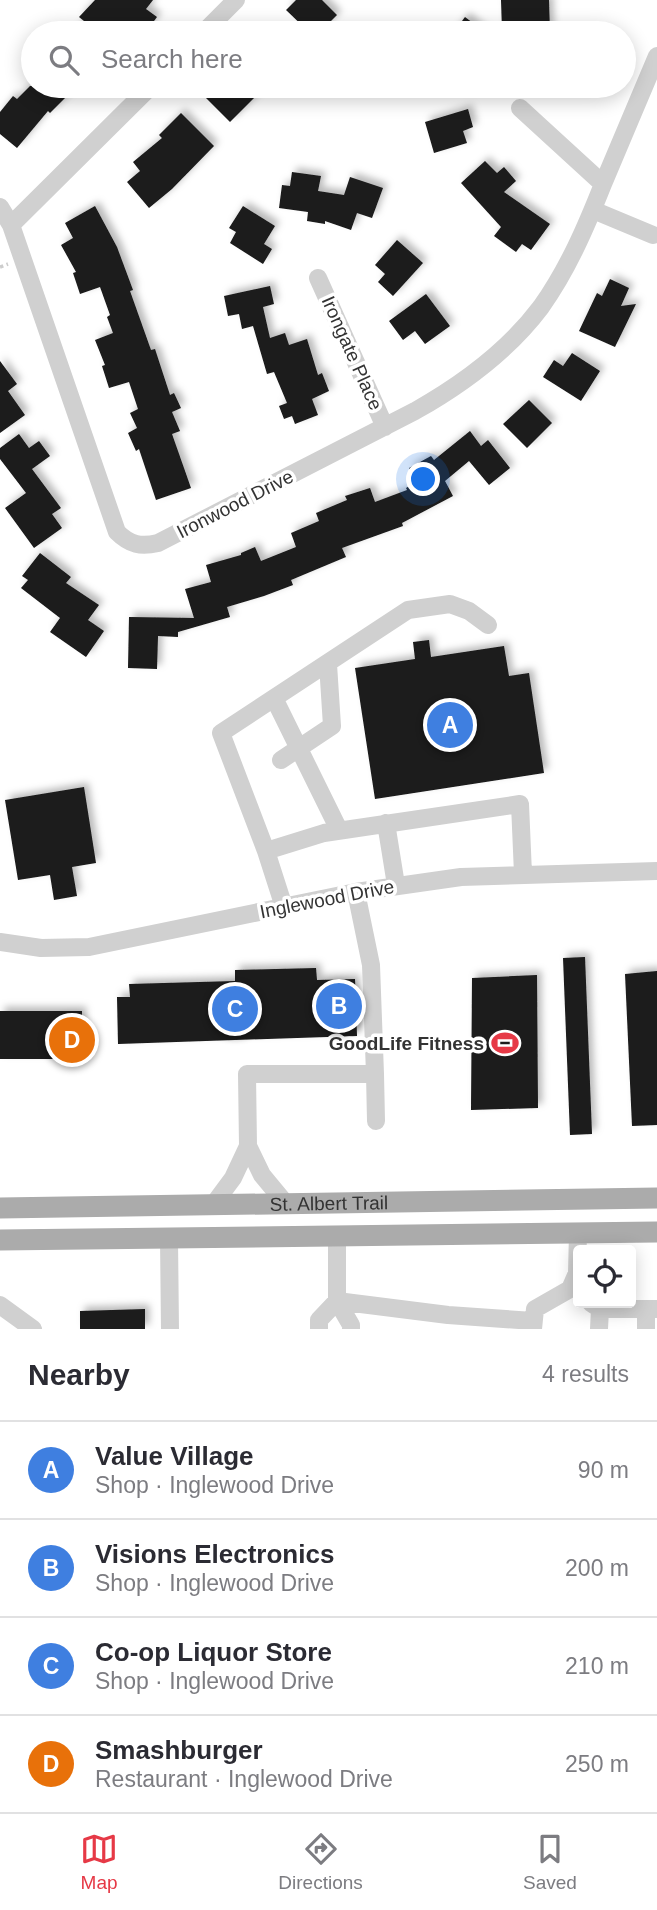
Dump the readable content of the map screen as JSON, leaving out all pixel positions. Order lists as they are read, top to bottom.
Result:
{
  "streets": {
    "main road": ["St. Albert Trail"],
    "street": ["Irongate Place", "Ironwood Drive", "Inglewood Drive"]
  },
  "crossings": [
    ["Irongate Place", "Ironwood Drive"]
  ],
  "places": {
    "sports": ["GoodLife Fitness"]
  },
  "page": {
    "search": "Search here",
    "pins": [
      "A",
      "B",
      "C",
      "D"
    ],
    "heading": ["Nearby", "4 results"],
    "list": [
      {
        "mark": "A",
        "name": "Value Village",
        "note": "Shop · Inglewood Drive",
        "value": "90 m"
      },
      {
        "mark": "B",
        "name": "Visions Electronics",
        "note": "Shop · Inglewood Drive",
        "value": "200 m"
      },
      {
        "mark": "C",
        "name": "Co-op Liquor Store",
        "note": "Shop · Inglewood Drive",
        "value": "210 m"
      },
      {
        "mark": "D",
        "name": "Smashburger",
        "note": "Restaurant · Inglewood Drive",
        "value": "250 m"
      }
    ],
    "nav": ["Map", "Directions", "Saved"]
  }
}
